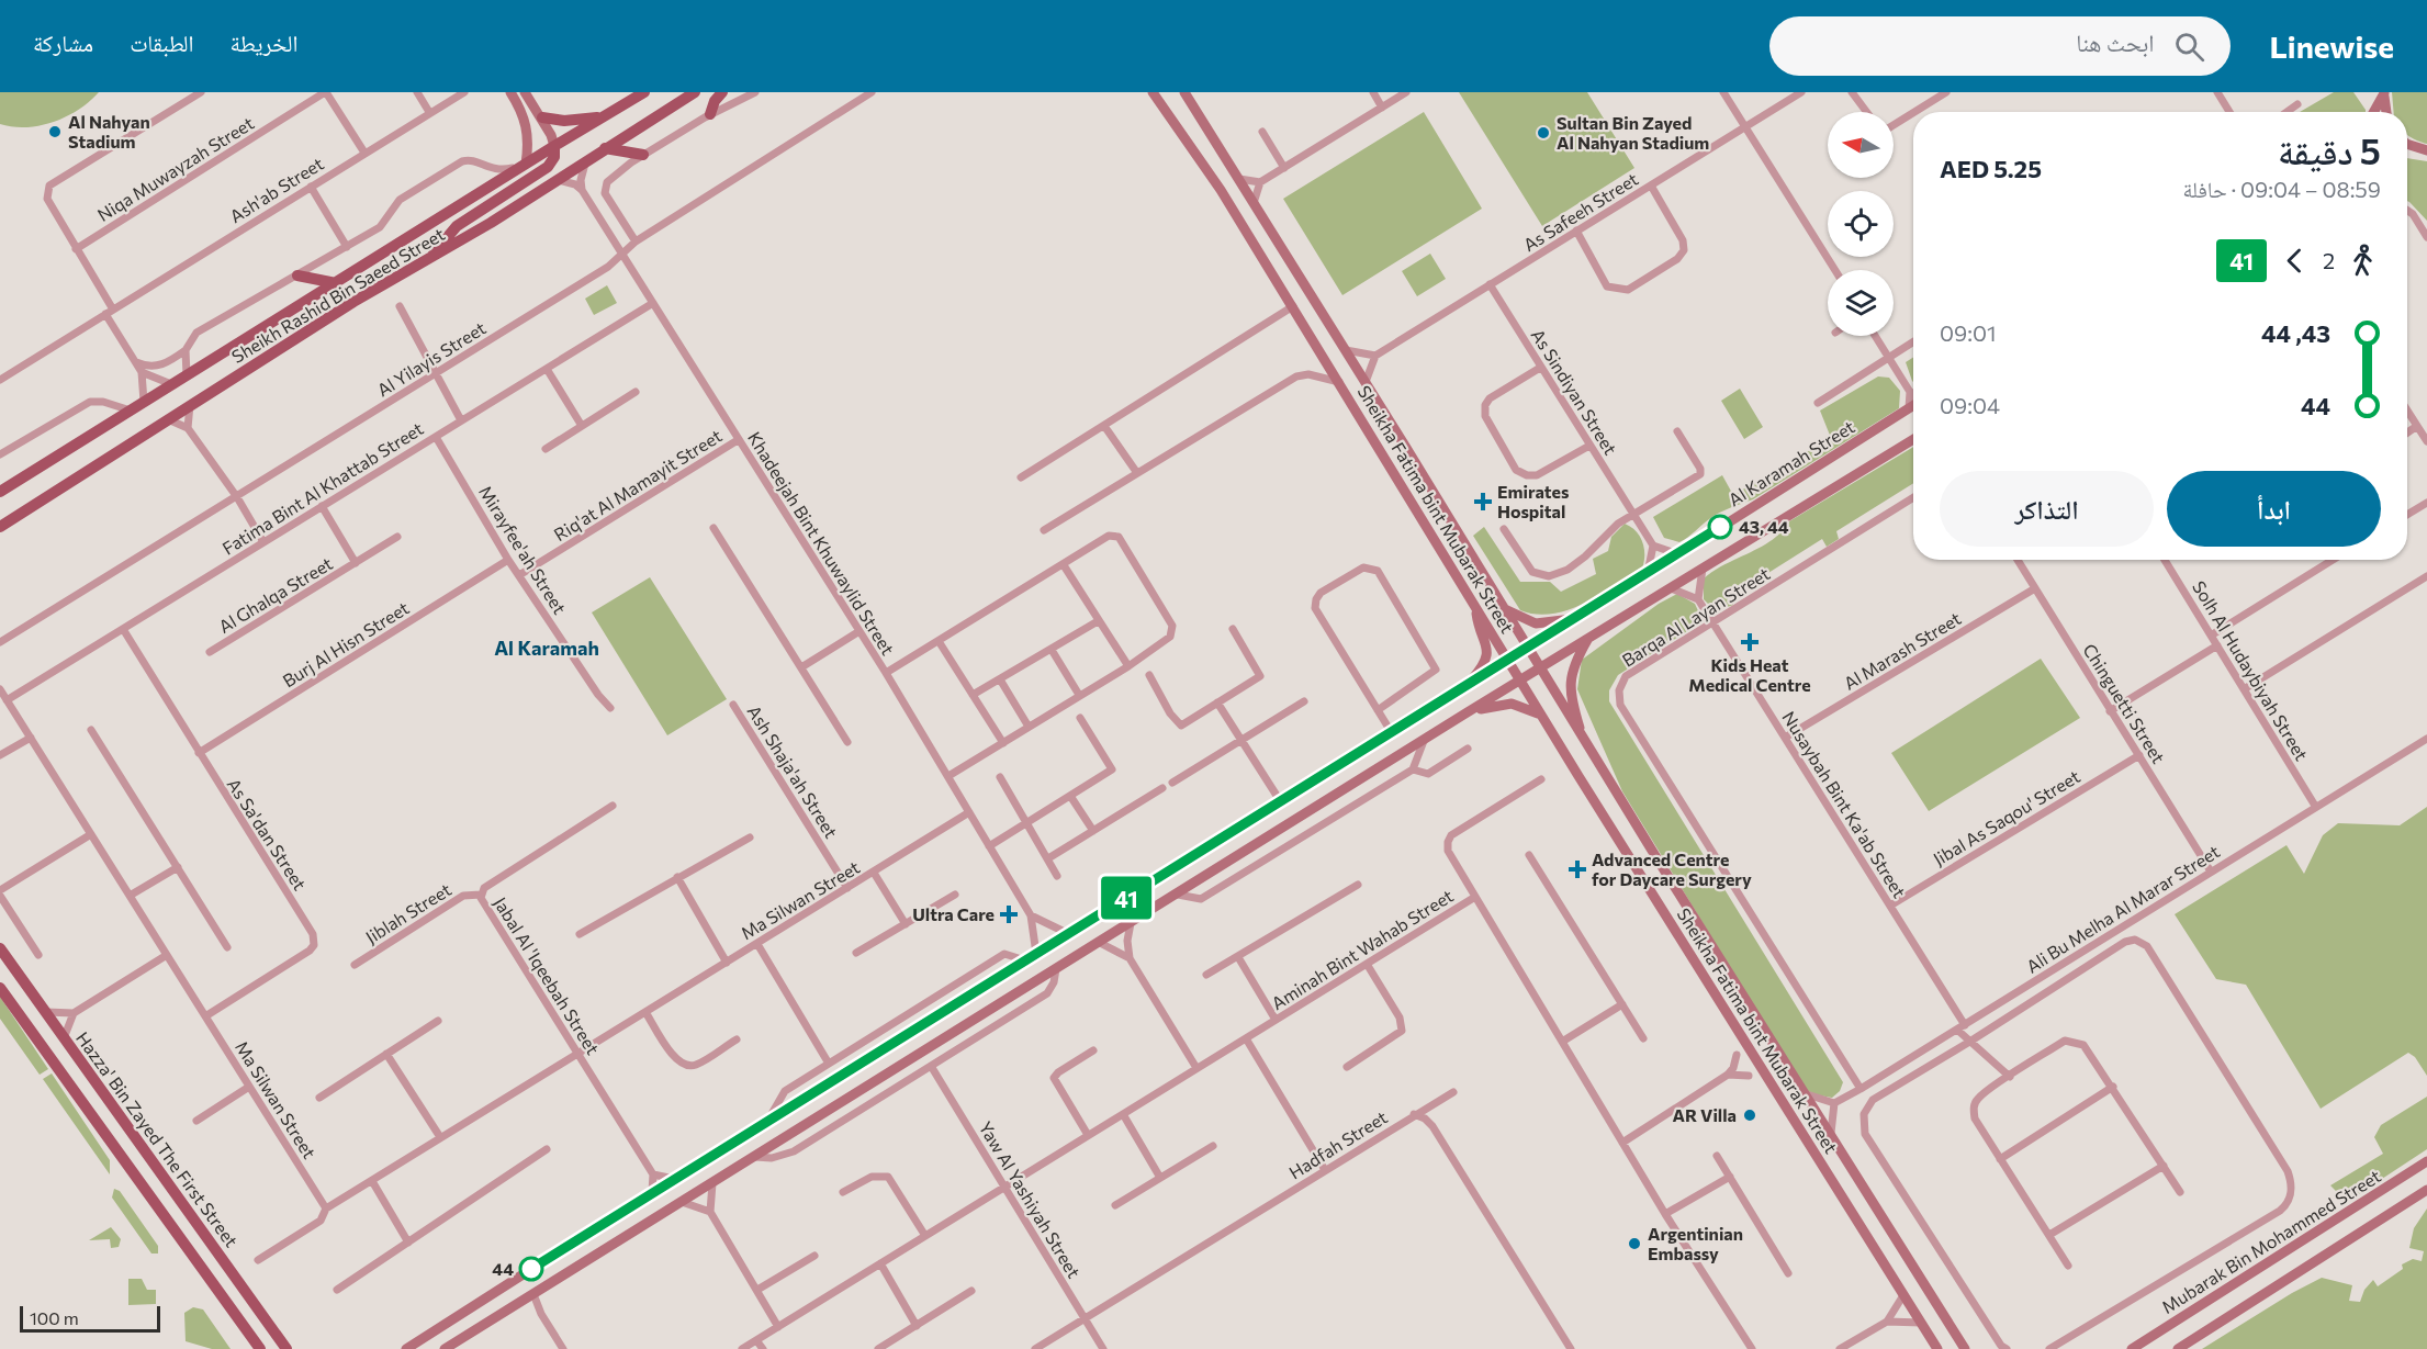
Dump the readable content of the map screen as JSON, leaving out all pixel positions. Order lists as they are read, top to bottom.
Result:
{
  "streets": {
    "main road": [
      "Sheikh Rashid Bin Saeed Street",
      "Al Karamah Street",
      "Sheikha Fatima bint Mubarak Street",
      "Hazza' Bin Zayed The First Street",
      "Mubarak Bin Mohammed Street"
    ],
    "street": [
      "Niqa Muwayzah Street",
      "Ash'ab Street",
      "As Safeeh Street",
      "Al Yilayis Street",
      "As Sindiyan Street",
      "Riq'at Al Mamayit Street",
      "Fatima Bint Al Khattab Street",
      "Khadeejah Bint Khuwaylid Street",
      "Mirayfee'ah Street",
      "Al Ghalqa Street",
      "Barqa Al Layan Street",
      "Burj Al Hisn Street",
      "Al Marash Street",
      "Solh Al Hudaybiyah Street",
      "Chinguetti Street",
      "Ash Shaja'ah Street",
      "Nusaybah Bint Ka'ab Street",
      "Jibal As Saqou' Street",
      "As Sa'dan Street",
      "Ma Silwan Street",
      "Ali Bu Melha Al Marar Street",
      "Jiblah Street",
      "Aminah Bint Wahab Street",
      "Jabal Al 'Iqeebah Street",
      "Hadfah Street",
      "Yaw Al Yashiyah Street"
    ]
  },
  "crossings": [
    ["As Safeeh Street", "As Sindiyan Street"],
    ["Al Yilayis Street", "Khadeejah Bint Khuwaylid Street"],
    ["Al Karamah Street", "Sheikha Fatima bint Mubarak Street"],
    ["Al Karamah Street", "Khadeejah Bint Khuwaylid Street"],
    ["Riq'at Al Mamayit Street", "Khadeejah Bint Khuwaylid Street"],
    ["Riq'at Al Mamayit Street", "Mirayfee'ah Street"],
    ["Fatima Bint Al Khattab Street", "Khadeejah Bint Khuwaylid Street"],
    ["Fatima Bint Al Khattab Street", "Mirayfee'ah Street"],
    ["Fatima Bint Al Khattab Street", "Al Ghalqa Street"],
    ["Fatima Bint Al Khattab Street", "As Sa'dan Street"],
    ["Fatima Bint Al Khattab Street", "Ma Silwan Street"],
    ["Khadeejah Bint Khuwaylid Street", "Ma Silwan Street"],
    ["Mirayfee'ah Street", "Burj Al Hisn Street"],
    ["Barqa Al Layan Street", "Nusaybah Bint Ka'ab Street"],
    ["Barqa Al Layan Street", "Ali Bu Melha Al Marar Street"],
    ["Burj Al Hisn Street", "As Sa'dan Street"],
    ["Al Marash Street", "Chinguetti Street"],
    ["Al Marash Street", "Nusaybah Bint Ka'ab Street"],
    ["Solh Al Hudaybiyah Street", "Ali Bu Melha Al Marar Street"],
    ["Chinguetti Street", "Jibal As Saqou' Street"],
    ["Chinguetti Street", "Ali Bu Melha Al Marar Street"],
    ["Ash Shaja'ah Street", "Ma Silwan Street"],
    ["Nusaybah Bint Ka'ab Street", "Jibal As Saqou' Street"],
    ["Nusaybah Bint Ka'ab Street", "Ali Bu Melha Al Marar Street"],
    ["As Sa'dan Street", "Ma Silwan Street"],
    ["Ma Silwan Street", "Jabal Al 'Iqeebah Street"],
    ["Jiblah Street", "Jabal Al 'Iqeebah Street"],
    ["Aminah Bint Wahab Street", "Yaw Al Yashiyah Street"],
    ["Hadfah Street", "Yaw Al Yashiyah Street"]
  ],
  "districts": ["Al Karamah"],
  "places": {
    "other": [
      "Al Nahyan Stadium",
      "Sultan Bin Zayed Al Nahyan Stadium",
      "43, 44",
      "AR Villa",
      "Argentinian Embassy",
      "44"
    ],
    "health": [
      "Emirates Hospital",
      "Kids Heat Medical Centre",
      "Advanced Centre for Daycare Surgery",
      "Ultra Care"
    ]
  },
  "lines": ["bus line 41"],
  "scale_bar": "100 m",
  "north": "left",
  "page": {
    "header": "Linewise",
    "search": "ابحث هنا",
    "nav": ["الخريطة", "الطبقات", "مشاركة"],
    "on_map": "41",
    "heading": ["5 دقيقة", "08:59 – 09:04 · حافلة", "AED 5.25"],
    "legs": ["2", "41"],
    "list": [
      {
        "name": "43, 44",
        "value": "09:01"
      },
      {
        "name": "44",
        "value": "09:04"
      }
    ],
    "buttons": ["ابدأ", "التذاكر"],
    "scale": "100 m"
  }
}
